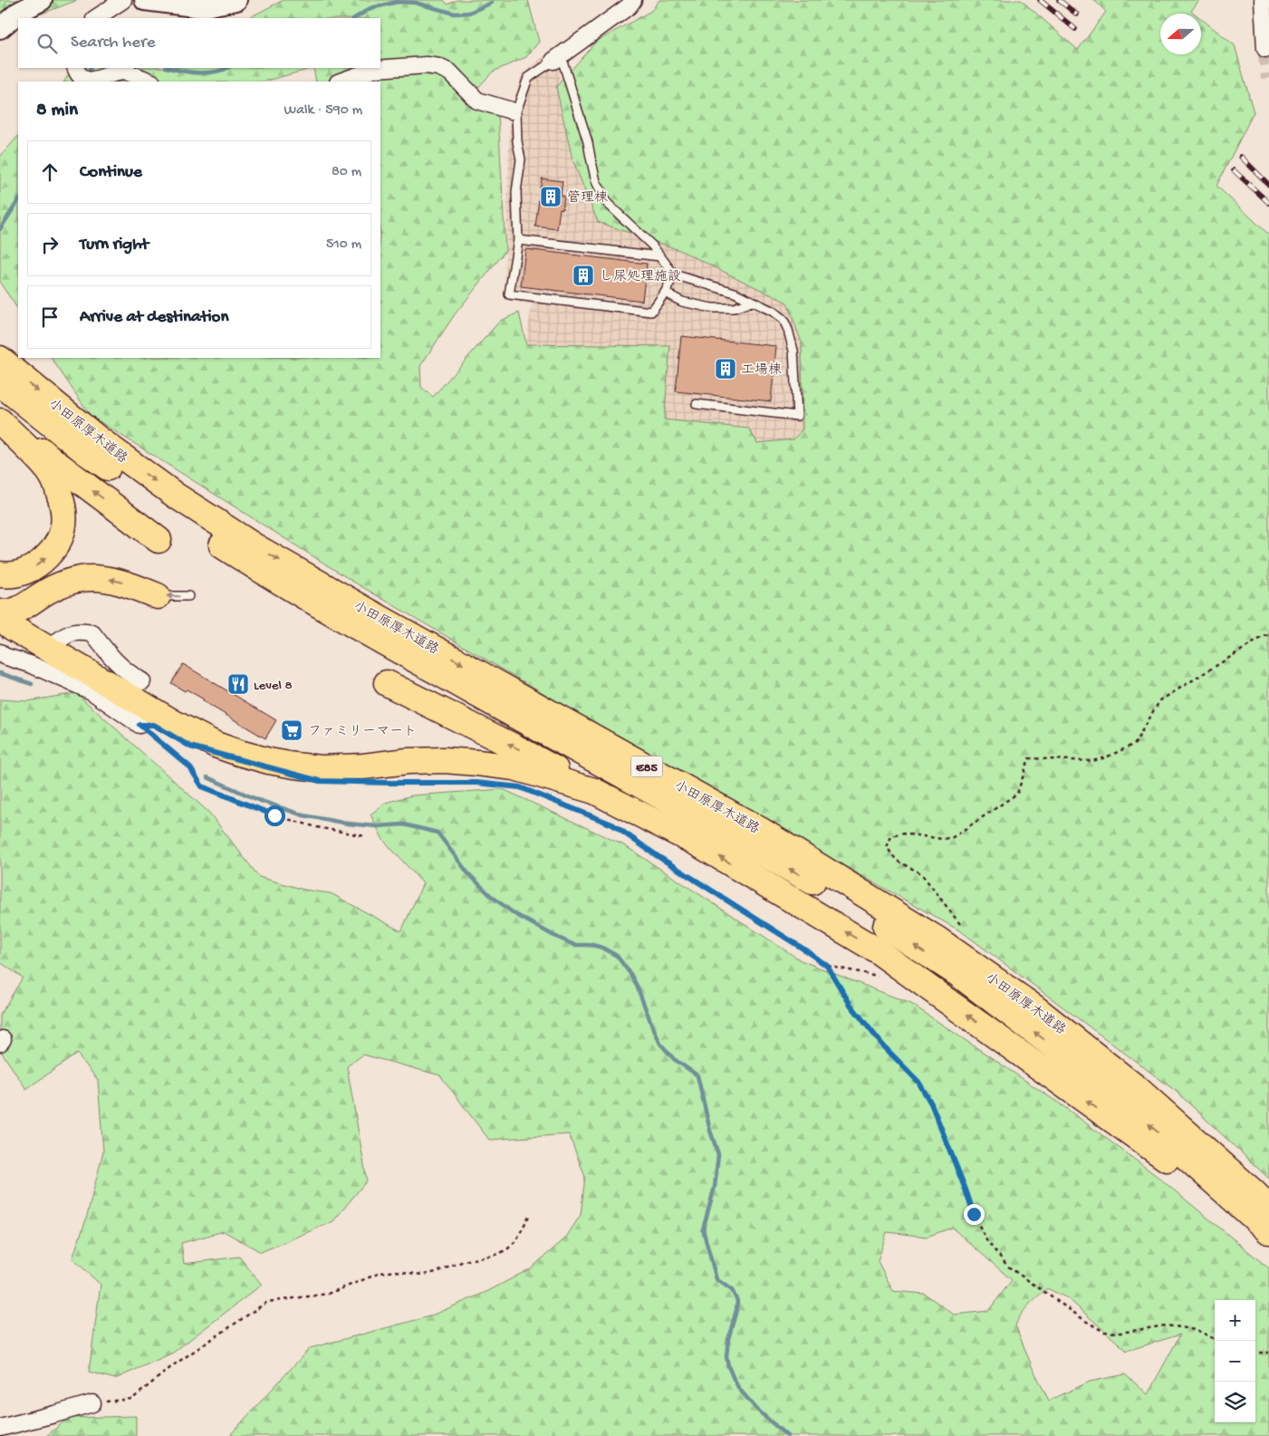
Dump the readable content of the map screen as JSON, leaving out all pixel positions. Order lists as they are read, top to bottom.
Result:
{
  "streets": {
    "highway": ["小田原厚木道路", "E85"]
  },
  "places": {
    "building": ["管理棟", "し尿処理施設", "工場棟"],
    "restaurant": ["Level 8"],
    "supermarket": ["ファミリーマート"]
  },
  "north": "left",
  "page": {
    "search": "Search here",
    "heading": ["8 min", "Walk · 590 m"],
    "list": [
      ["Continue", "80 m"],
      ["Turn right", "510 m"],
      "Arrive at destination"
    ],
    "map_buttons": ["+", "−"]
  }
}
